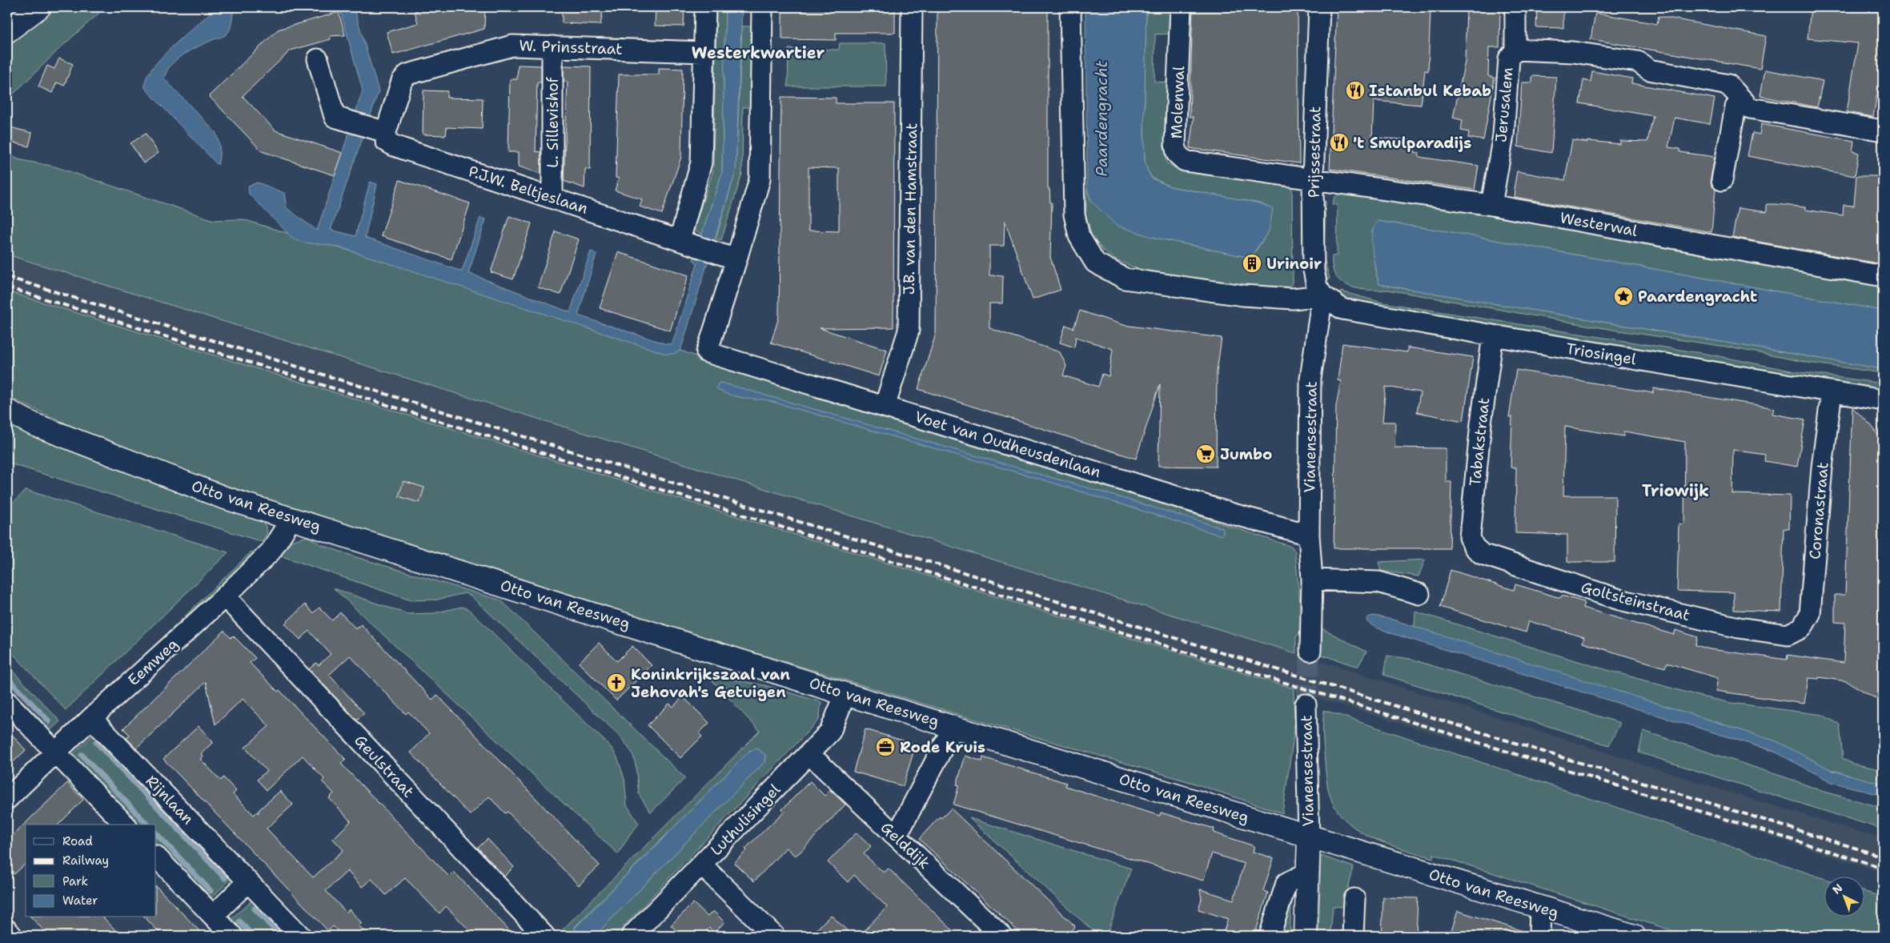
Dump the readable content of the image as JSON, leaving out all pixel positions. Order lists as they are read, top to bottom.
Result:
{
  "streets": {
    "street": [
      "W. Prinsstraat",
      "Molenwal",
      "Jerusalem",
      "L. Sillevishof",
      "Prijssestraat",
      "P.J.W. Beltjeslaan",
      "J.B. van den Hamstraat",
      "Westerwal",
      "Triosingel",
      "Vianensestraat",
      "Tabakstraat",
      "Voet van Oudheusdenlaan",
      "Otto van Reesweg",
      "Coronastraat",
      "Goltsteinstraat",
      "Eemweg",
      "Geulstraat",
      "Rijnlaan",
      "Luthulisingel",
      "Gelddijk"
    ]
  },
  "crossings": [
    ["W. Prinsstraat", "L. Sillevishof"],
    ["W. Prinsstraat", "P.J.W. Beltjeslaan"],
    ["Molenwal", "Prijssestraat"],
    ["Molenwal", "Westerwal"],
    ["Jerusalem", "Westerwal"],
    ["L. Sillevishof", "P.J.W. Beltjeslaan"],
    ["Prijssestraat", "Westerwal"],
    ["Prijssestraat", "Triosingel"],
    ["Prijssestraat", "Vianensestraat"],
    ["P.J.W. Beltjeslaan", "Voet van Oudheusdenlaan"],
    ["J.B. van den Hamstraat", "Voet van Oudheusdenlaan"],
    ["Triosingel", "Vianensestraat"],
    ["Triosingel", "Tabakstraat"],
    ["Triosingel", "Coronastraat"],
    ["Vianensestraat", "Voet van Oudheusdenlaan"],
    ["Vianensestraat", "Otto van Reesweg"],
    ["Tabakstraat", "Goltsteinstraat"],
    ["Otto van Reesweg", "Eemweg"],
    ["Otto van Reesweg", "Luthulisingel"],
    ["Coronastraat", "Goltsteinstraat"],
    ["Eemweg", "Geulstraat"],
    ["Eemweg", "Rijnlaan"],
    ["Luthulisingel", "Gelddijk"]
  ],
  "districts": ["Westerkwartier", "Triowijk"],
  "water": ["Paardengracht"],
  "places": {
    "restaurant": ["Istanbul Kebab", "'t Smulparadijs"],
    "building": ["Urinoir"],
    "place": ["Paardengracht"],
    "supermarket": ["Jumbo"],
    "church": ["Koninkrijkszaal van Jehovah's Getuigen"],
    "office": ["Rode Kruis"]
  },
  "legend": [
    "Road",
    "Railway",
    "Park",
    "Water"
  ],
  "north": "top left"
}
